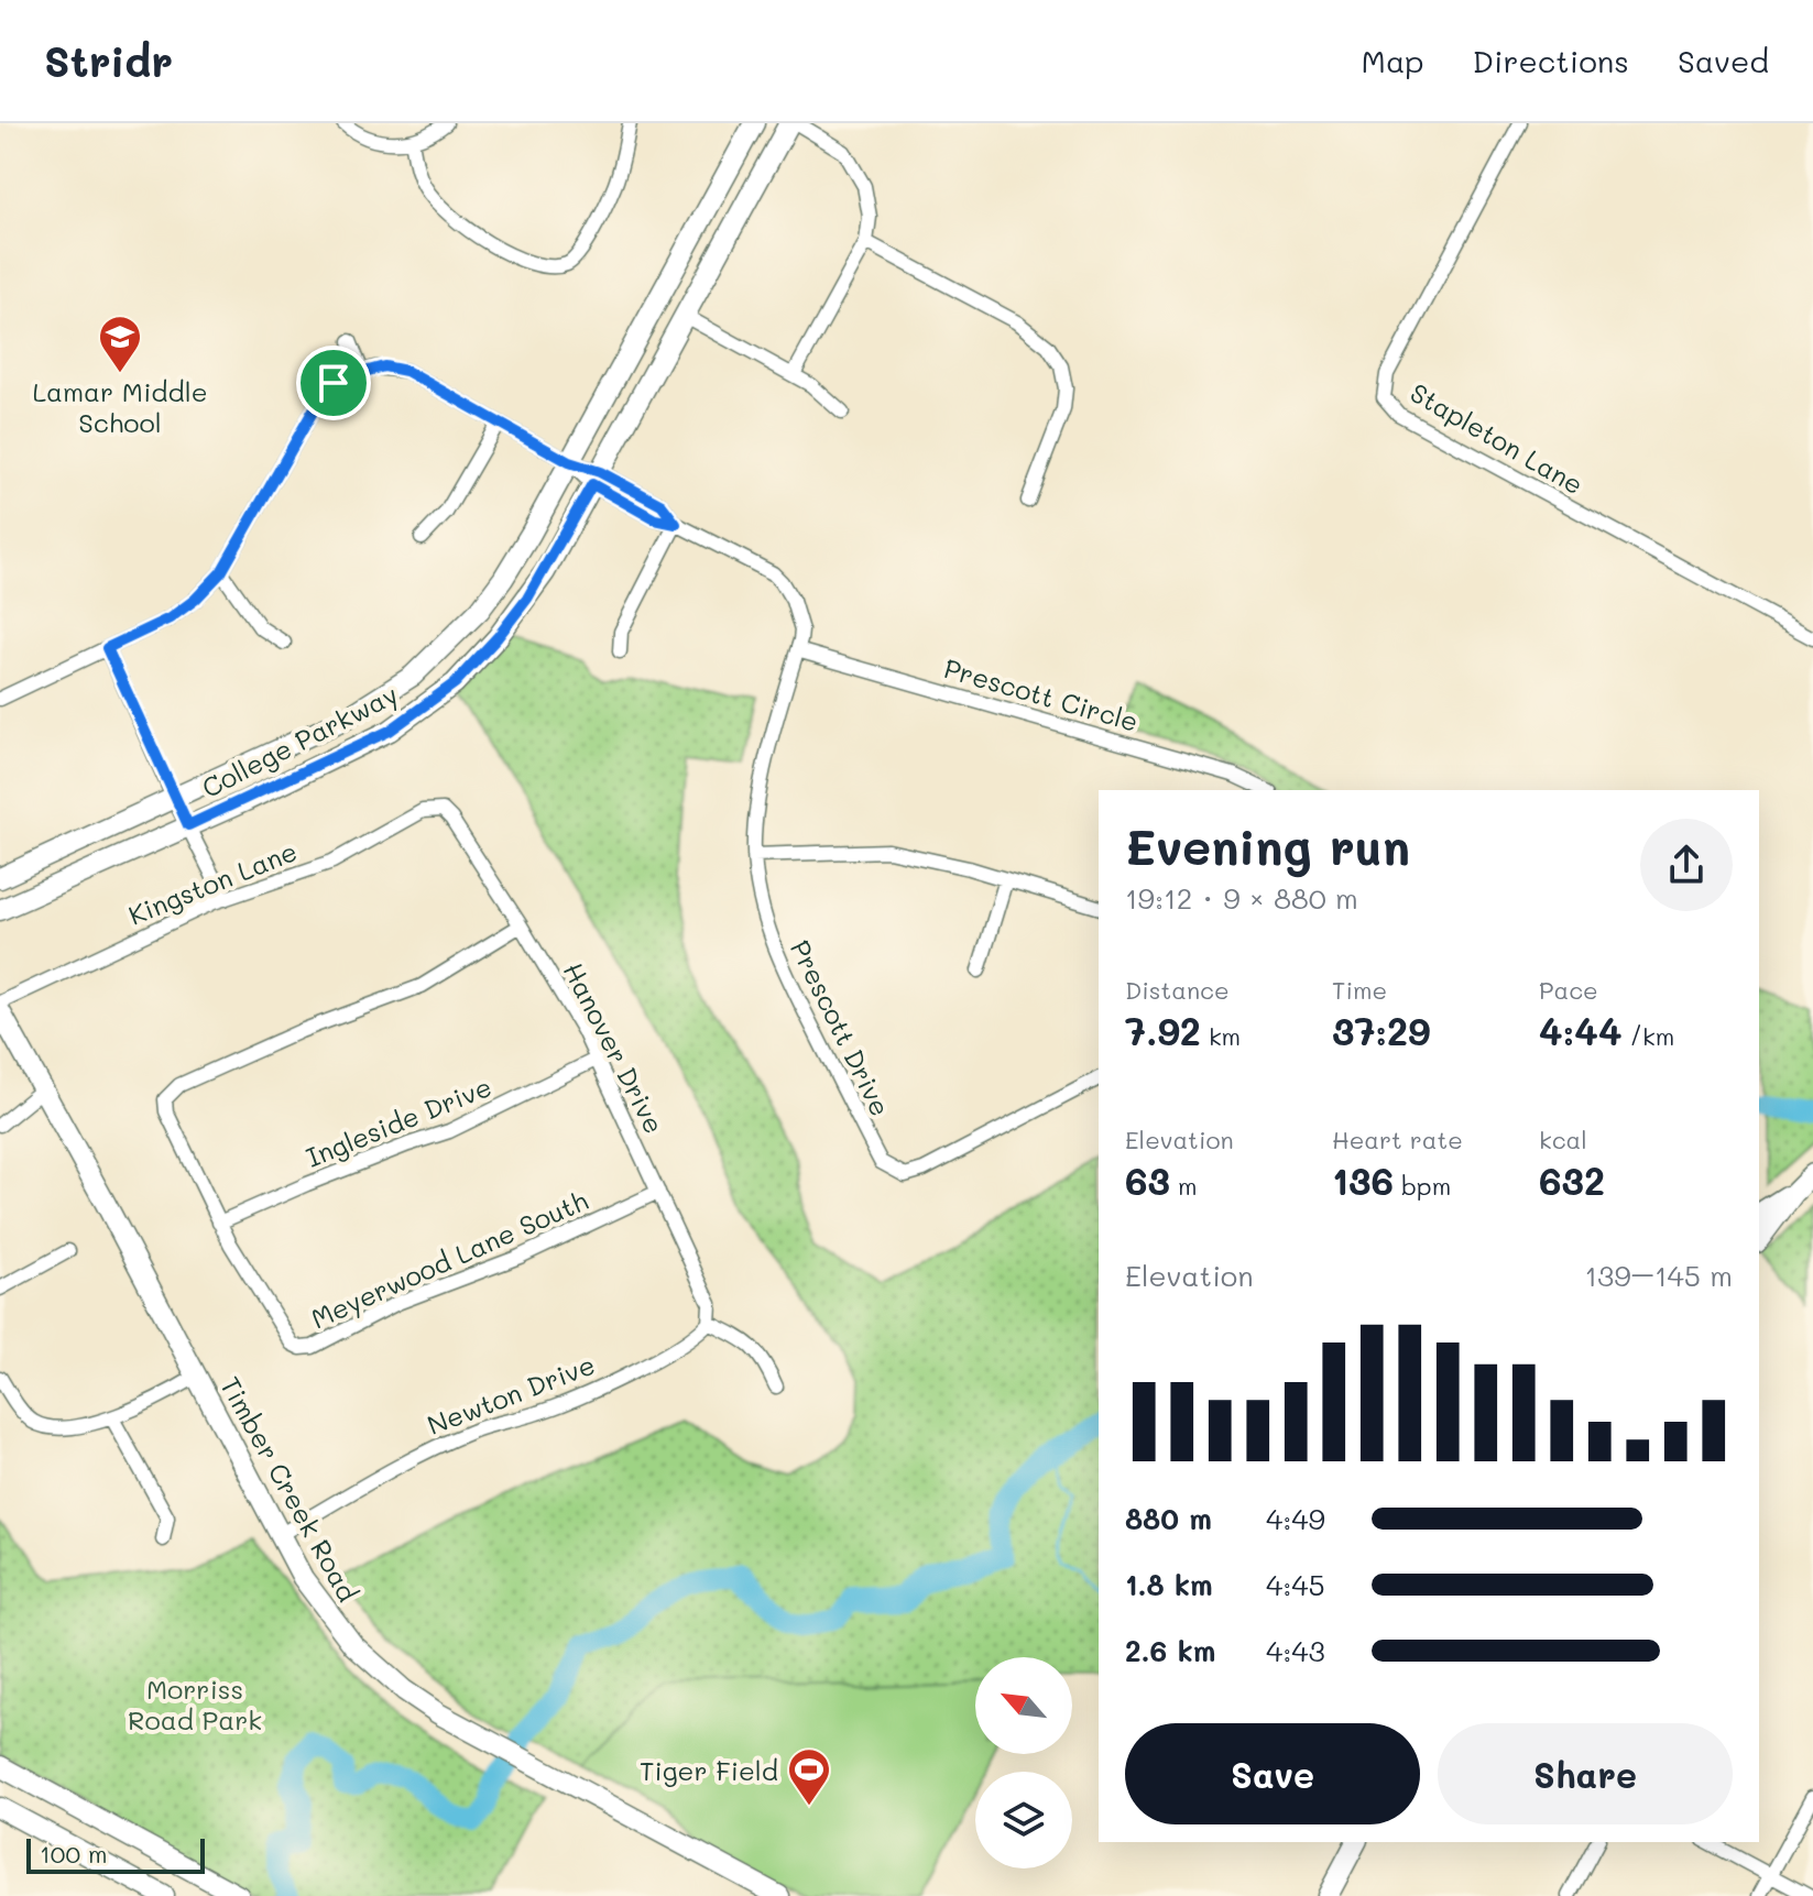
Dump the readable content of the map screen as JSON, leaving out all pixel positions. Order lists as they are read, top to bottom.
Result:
{
  "streets": {
    "main road": ["College Parkway", "Timber Creek Road"],
    "street": [
      "Stapleton Lane",
      "Prescott Circle",
      "Kingston Lane",
      "Prescott Drive",
      "Hanover Drive",
      "Ingleside Drive",
      "Meyerwood Lane South",
      "Newton Drive"
    ]
  },
  "crossings": [
    ["Prescott Circle", "Prescott Drive"],
    ["College Parkway", "Prescott Drive"],
    ["Kingston Lane", "Hanover Drive"],
    ["Hanover Drive", "Ingleside Drive"],
    ["Hanover Drive", "Meyerwood Lane South"],
    ["Hanover Drive", "Newton Drive"],
    ["Ingleside Drive", "Meyerwood Lane South"],
    ["Newton Drive", "Timber Creek Road"]
  ],
  "parks": ["Morriss Road Park"],
  "places": {
    "school or university": ["Lamar Middle School"],
    "sports": ["Tiger Field"]
  },
  "scale_bar": "100 m",
  "north": "top left",
  "page": {
    "header": "Stridr",
    "nav": ["Map", "Directions", "Saved"],
    "heading": ["Evening run", "19:12 · 9 × 880 m"],
    "stats": [
      ["Distance", "7.92 km"],
      ["Time", "37:29"],
      ["Pace", "4:44 /km"],
      ["Elevation", "63 m"],
      ["Heart rate", "136 bpm"],
      ["kcal", "632"]
    ],
    "chart": ["Elevation", "139–145 m"],
    "list": [
      {
        "name": "880 m",
        "note": "4:49"
      },
      {
        "name": "1.8 km",
        "note": "4:45"
      },
      {
        "name": "2.6 km",
        "note": "4:43"
      }
    ],
    "buttons": ["Save", "Share"],
    "scale": "100 m"
  }
}
